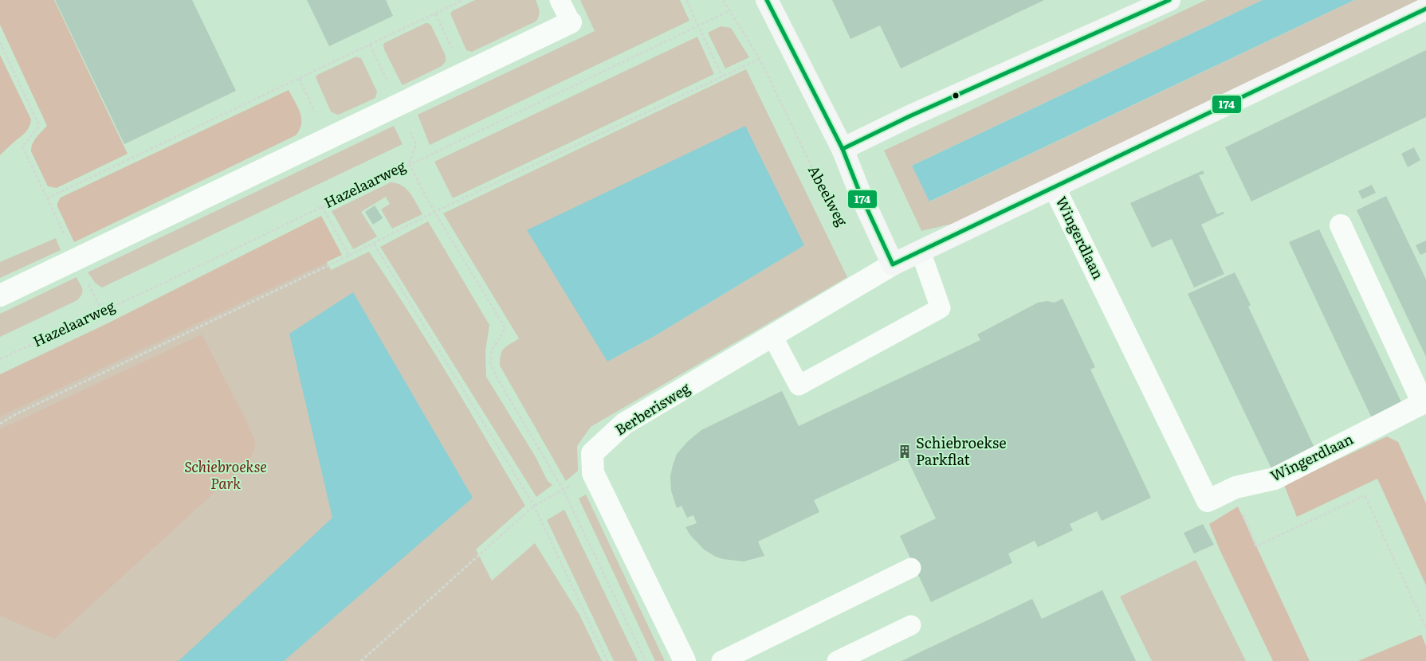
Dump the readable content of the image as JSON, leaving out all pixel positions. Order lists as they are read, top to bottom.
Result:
{
  "streets": {
    "street": ["Abeelweg", "Wingerdlaan", "Berberisweg"],
    "path": ["Hazelaarweg"]
  },
  "crossings": [
    ["Hazelaarweg", "Abeelweg"],
    ["Abeelweg", "Berberisweg"]
  ],
  "parks": ["Schiebroekse Park"],
  "places": {
    "building": ["Schiebroekse Parkflat"]
  },
  "lines": ["transit line 174"]
}
